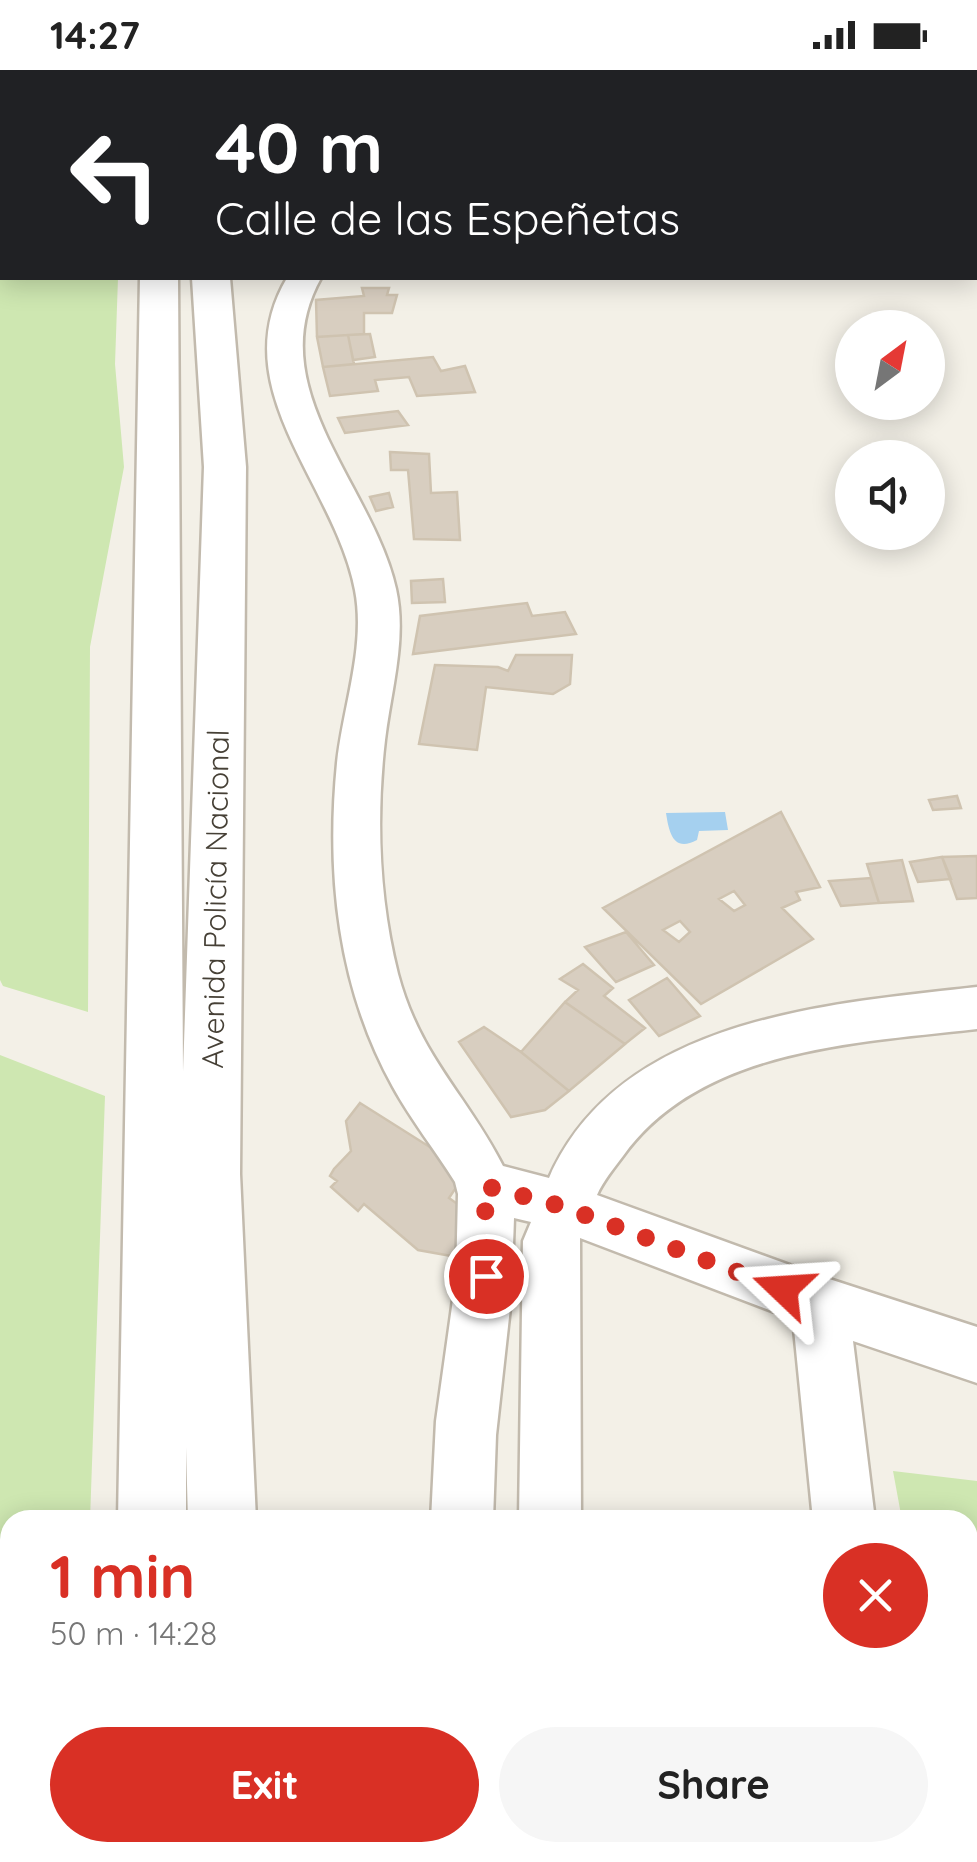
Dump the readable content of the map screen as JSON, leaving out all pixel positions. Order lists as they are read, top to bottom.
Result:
{
  "streets": {
    "street": ["Avenida Policía Nacional"]
  },
  "north": "top right",
  "page": {
    "status": "14:27",
    "turn": ["40 m", "Calle de las Espeñetas"],
    "heading": ["1 min", "50 m · 14:28"],
    "buttons": ["Exit", "Share"]
  }
}
